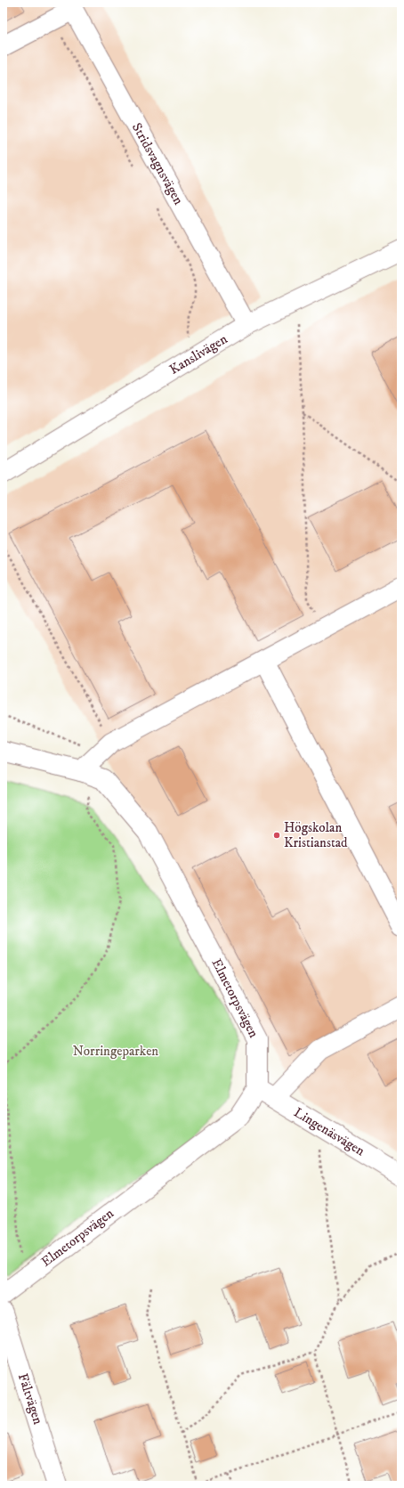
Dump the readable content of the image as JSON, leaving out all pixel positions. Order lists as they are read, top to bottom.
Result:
{
  "streets": {
    "street": [
      "Stridsvagnsvägen",
      "Kanslivägen",
      "Elmetorpsvägen",
      "Lingenäsvägen",
      "Fältvägen"
    ]
  },
  "crossings": [
    ["Stridsvagnsvägen", "Kanslivägen"],
    ["Elmetorpsvägen", "Lingenäsvägen"]
  ],
  "parks": ["Norringeparken"],
  "places": ["Högskolan Kristianstad"]
}
